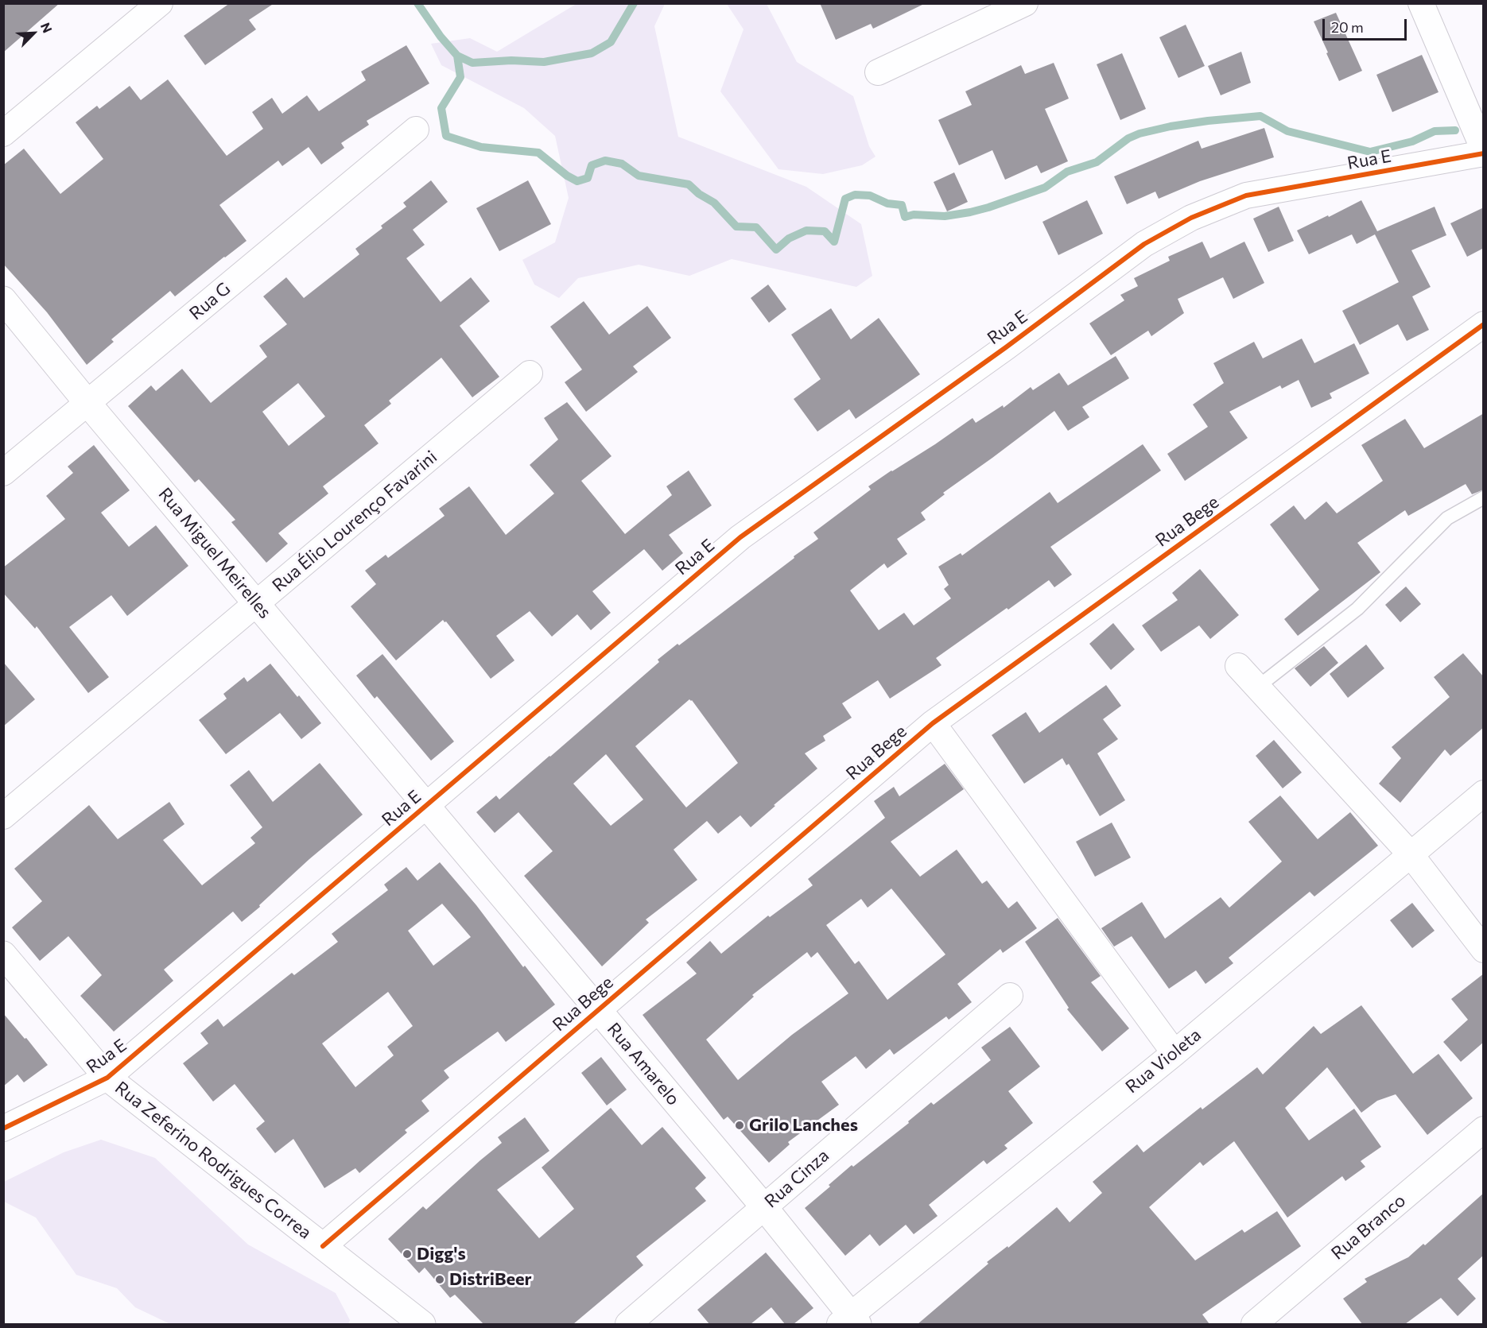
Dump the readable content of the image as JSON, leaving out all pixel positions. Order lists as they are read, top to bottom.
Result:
{
  "streets": {
    "street": [
      "Rua E",
      "Rua G",
      "Rua Élio Lourenço Favarini",
      "Rua Bege",
      "Rua Miguel Meirelles",
      "Rua Violeta",
      "Rua Amarelo",
      "Rua Zeferino Rodrigues Correa",
      "Rua Cinza",
      "Rua Branco"
    ]
  },
  "crossings": [
    ["Rua E", "Rua Miguel Meirelles"],
    ["Rua E", "Rua Amarelo"],
    ["Rua E", "Rua Zeferino Rodrigues Correa"],
    ["Rua G", "Rua Miguel Meirelles"],
    ["Rua Élio Lourenço Favarini", "Rua Miguel Meirelles"],
    ["Rua Bege", "Rua Amarelo"],
    ["Rua Bege", "Rua Zeferino Rodrigues Correa"],
    ["Rua Miguel Meirelles", "Rua Amarelo"],
    ["Rua Violeta", "Rua Amarelo"],
    ["Rua Amarelo", "Rua Cinza"]
  ],
  "places": ["Grilo Lanches", "Digg's", "DistriBeer"],
  "scale_bar": "20 m",
  "north": "top right"
}
